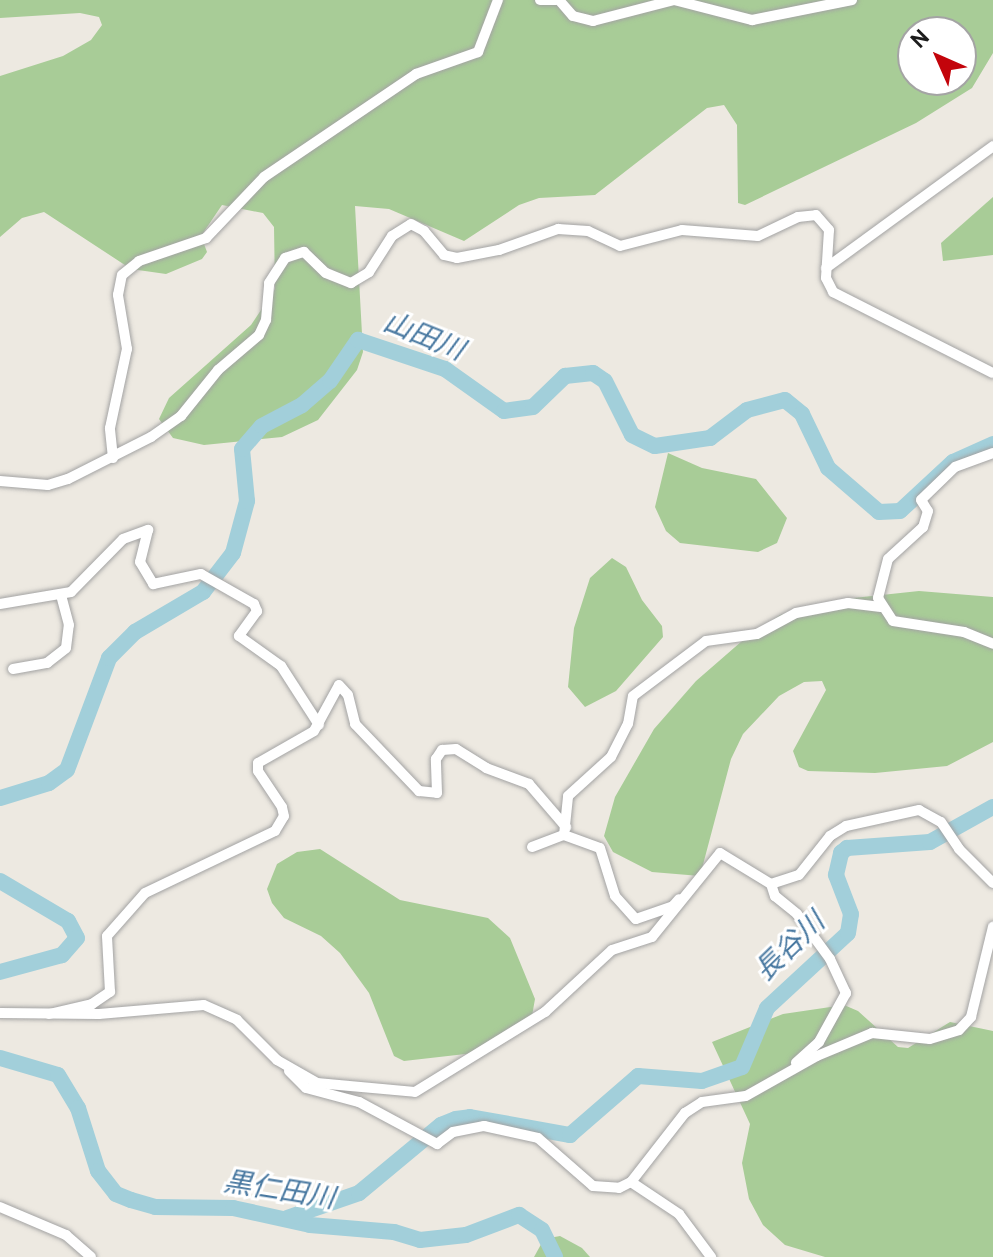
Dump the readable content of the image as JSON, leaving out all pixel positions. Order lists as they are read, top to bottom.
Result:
{
  "water": ["山田川", "長谷川", "黒仁田川"],
  "north": "top left"
}
